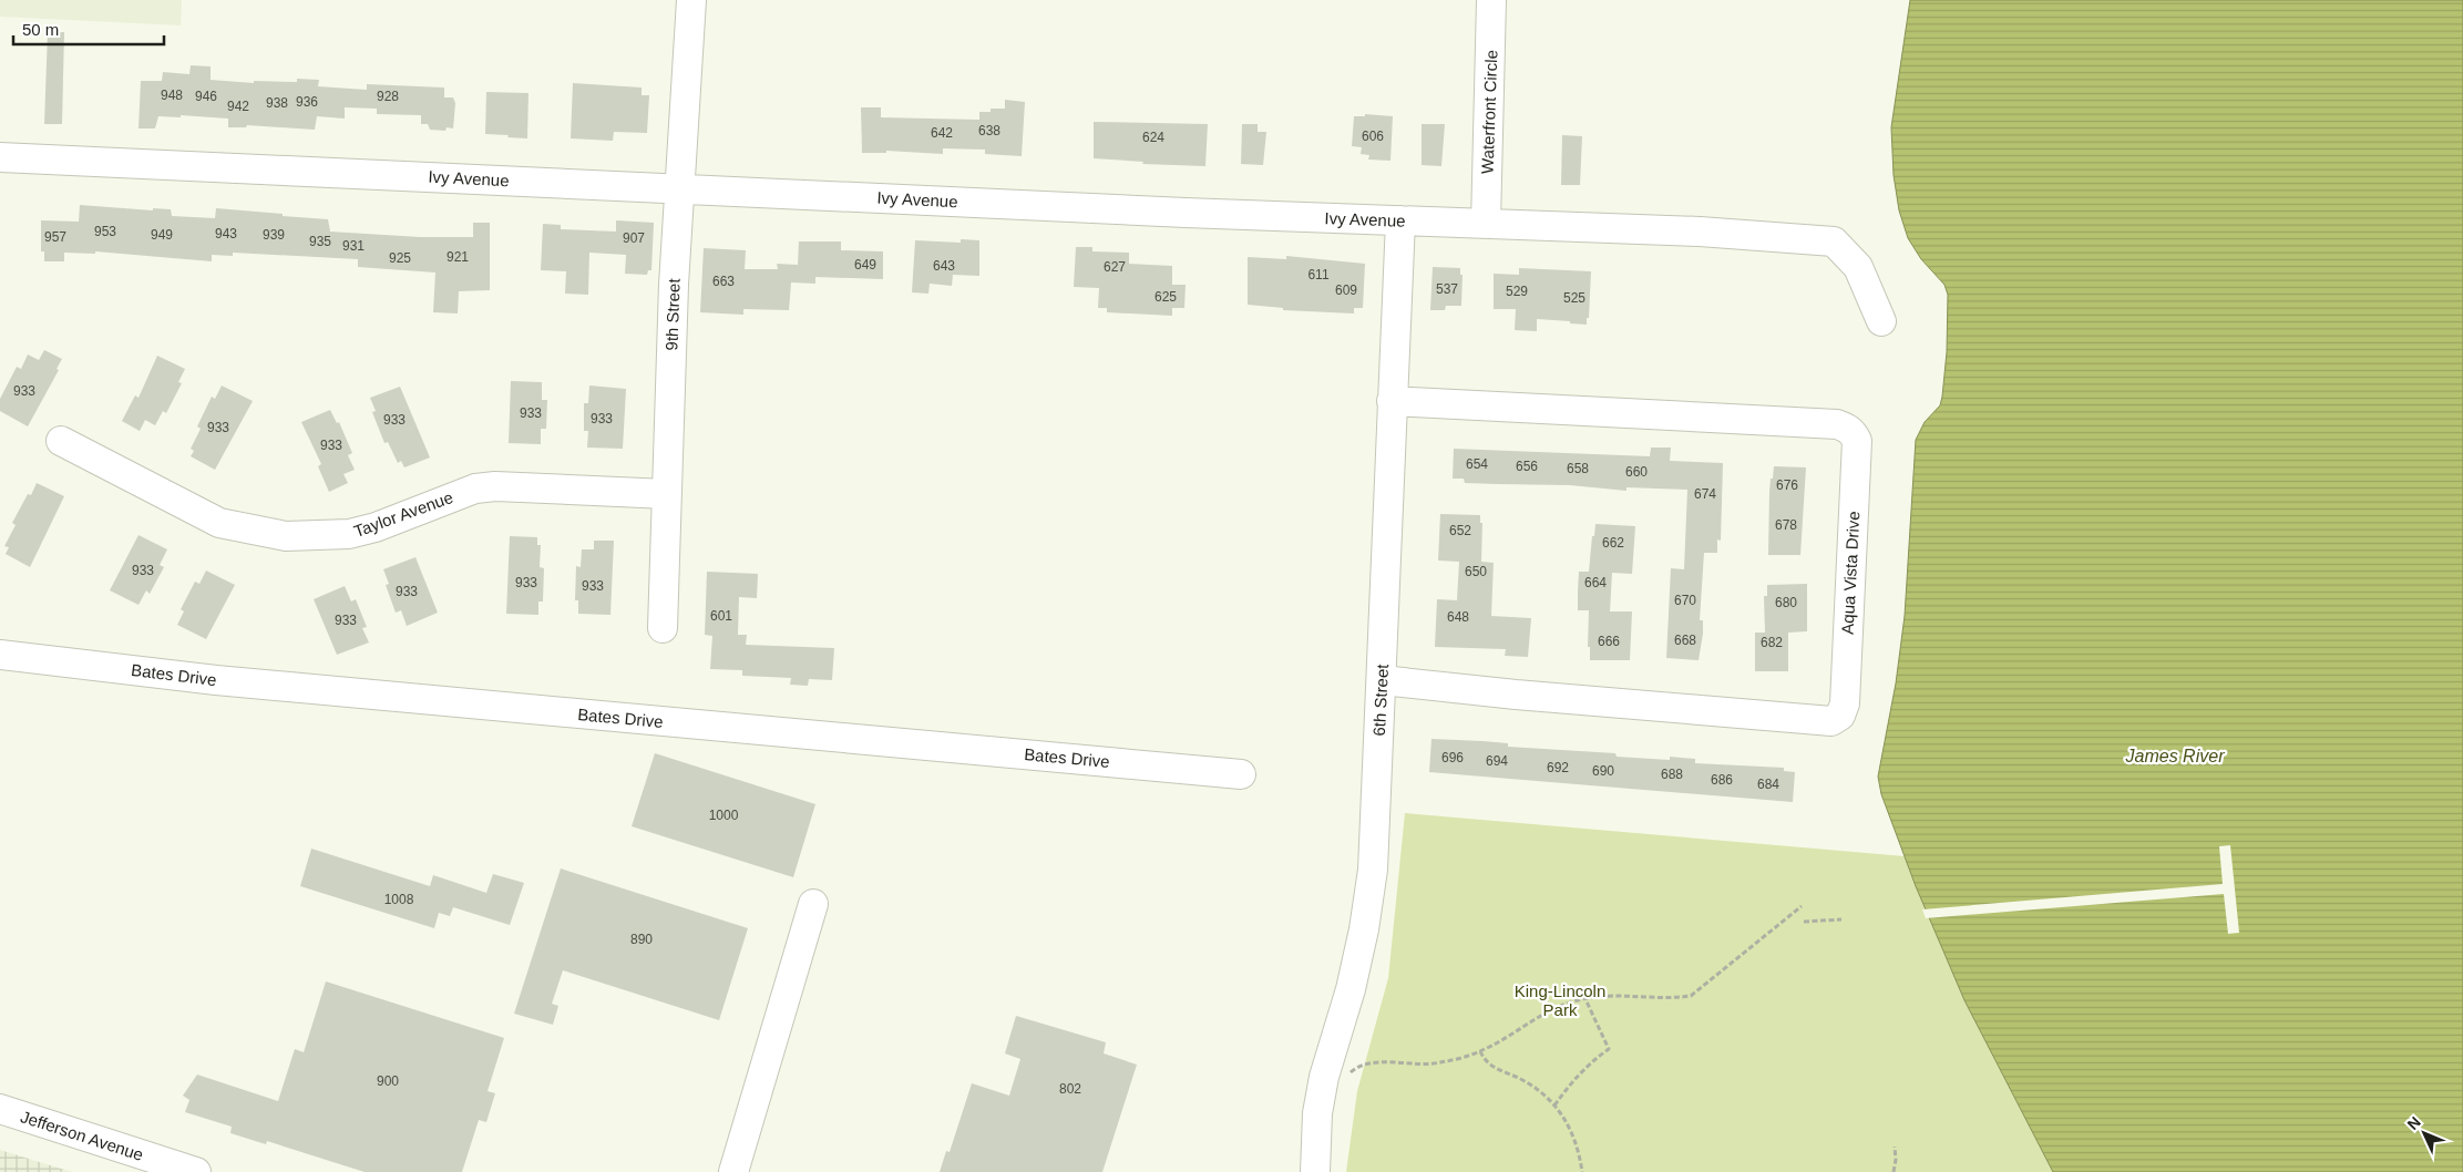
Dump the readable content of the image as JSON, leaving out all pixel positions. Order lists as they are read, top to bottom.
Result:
{
  "streets": {
    "street": [
      "Waterfront Circle",
      "Ivy Avenue",
      "9th Street",
      "Taylor Avenue",
      "Aqua Vista Drive",
      "Bates Drive",
      "6th Street",
      "Jefferson Avenue"
    ]
  },
  "crossings": [
    ["Waterfront Circle", "Ivy Avenue"],
    ["Ivy Avenue", "9th Street"],
    ["Ivy Avenue", "6th Street"],
    ["9th Street", "Taylor Avenue"],
    ["Aqua Vista Drive", "6th Street"]
  ],
  "water": ["James River"],
  "parks": ["King-Lincoln Park"],
  "house_numbers": [
    "948",
    "946",
    "928",
    "936",
    "938",
    "942",
    "638",
    "642",
    "606",
    "624",
    "953",
    "943",
    "949",
    "939",
    "957",
    "907",
    "935",
    "931",
    "921",
    "925",
    "649",
    "643",
    "627",
    "611",
    "663",
    "537",
    "609",
    "529",
    "625",
    "525",
    "933",
    "933",
    "933",
    "933",
    "933",
    "933",
    "654",
    "656",
    "658",
    "660",
    "676",
    "674",
    "678",
    "652",
    "662",
    "933",
    "650",
    "933",
    "664",
    "933",
    "933",
    "670",
    "680",
    "601",
    "648",
    "933",
    "668",
    "666",
    "682",
    "696",
    "694",
    "692",
    "690",
    "688",
    "686",
    "684",
    "1000",
    "1008",
    "890",
    "900",
    "802"
  ],
  "scale_bar": "50 m",
  "north": "top left"
}
